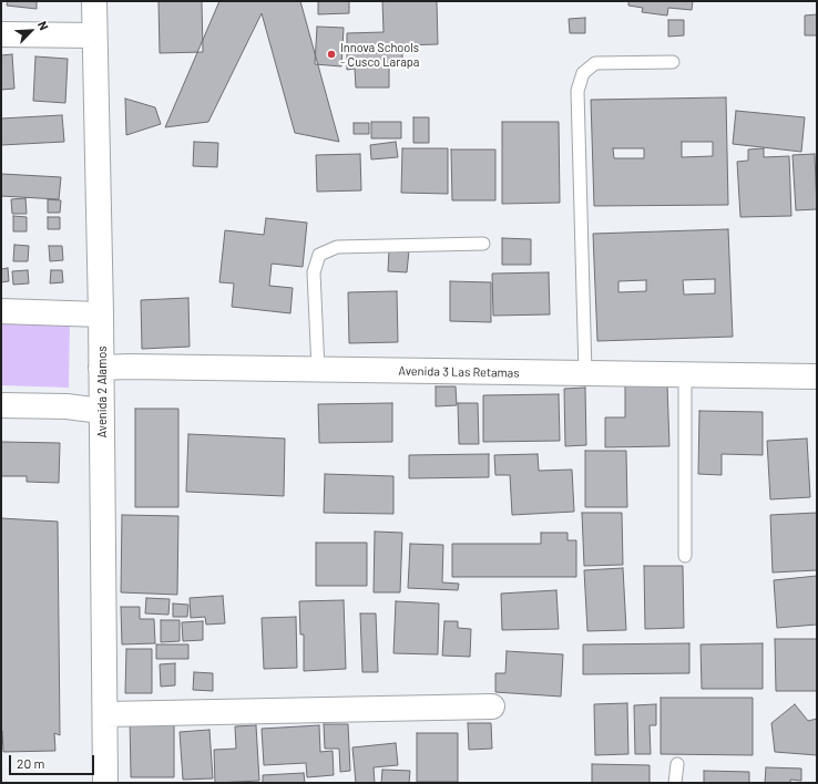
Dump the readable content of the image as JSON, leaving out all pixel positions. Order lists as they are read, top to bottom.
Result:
{
  "streets": {
    "street": ["Avenida 3 Las Retamas", "Avenida 2 Alamos"]
  },
  "crossings": [
    ["Avenida 3 Las Retamas", "Avenida 2 Alamos"]
  ],
  "places": ["Innova Schools - Cusco Larapa"],
  "scale_bar": "20 m",
  "north": "top right"
}
